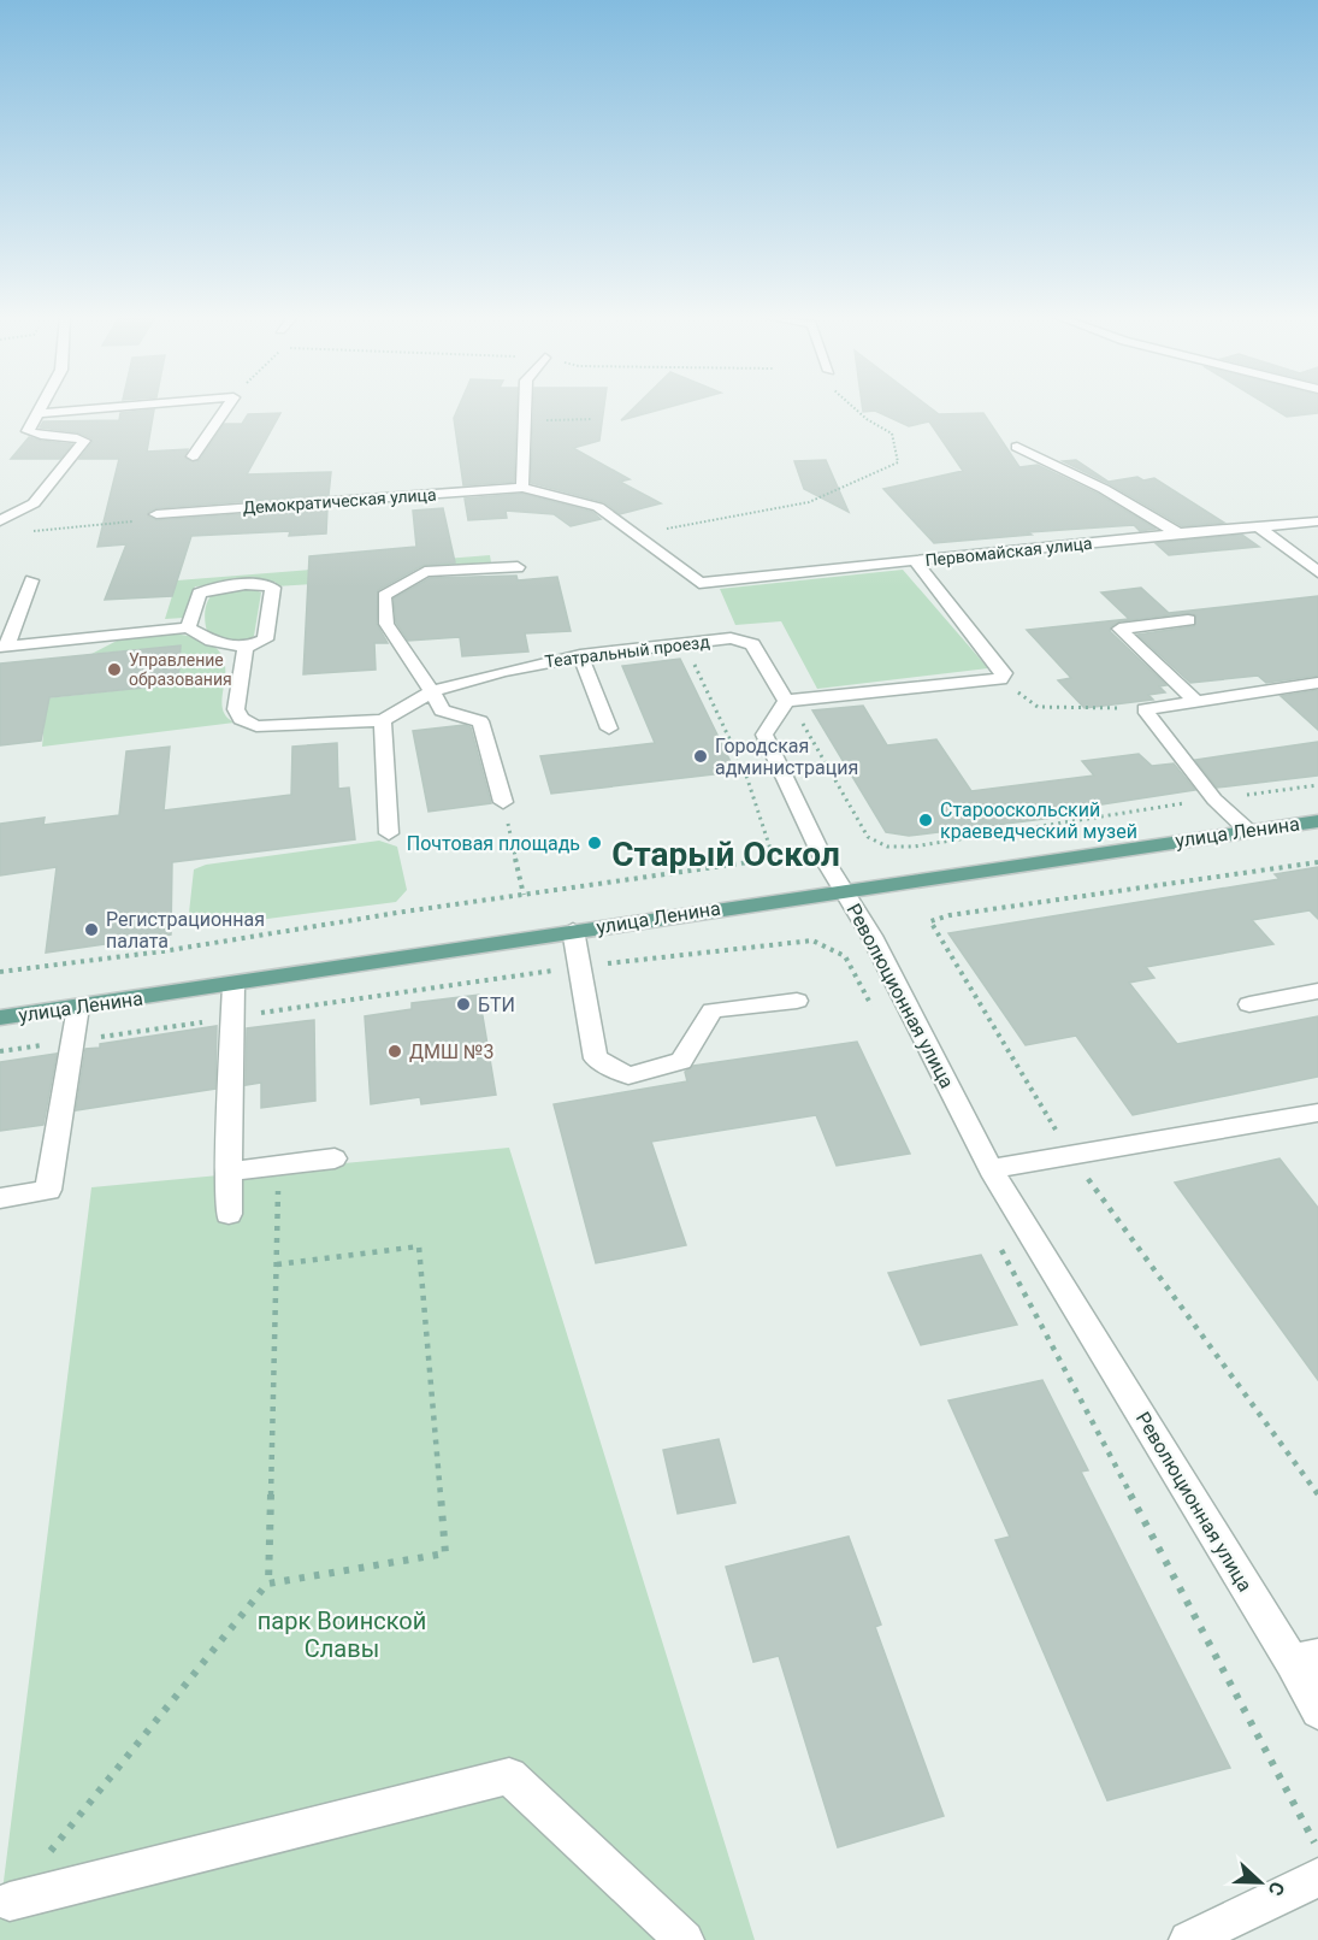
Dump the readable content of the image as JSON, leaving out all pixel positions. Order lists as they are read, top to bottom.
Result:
{
  "streets": {
    "main road": ["улица Ленина"],
    "street": [
      "Демократическая улица",
      "Первомайская улица",
      "Театральный проезд",
      "Революционная улица"
    ]
  },
  "crossings": [
    ["Театральный проезд", "Революционная улица"],
    ["улица Ленина", "Революционная улица"]
  ],
  "districts": ["Старый Оскол"],
  "parks": ["парк Воинской Славы"],
  "places": [
    "Управление образования",
    "Городская администрация",
    "Старооскольский краеведческий музей",
    "Почтовая площадь",
    "Регистрационная палата",
    "БТИ",
    "ДМШ №3"
  ],
  "north": "right"
}
